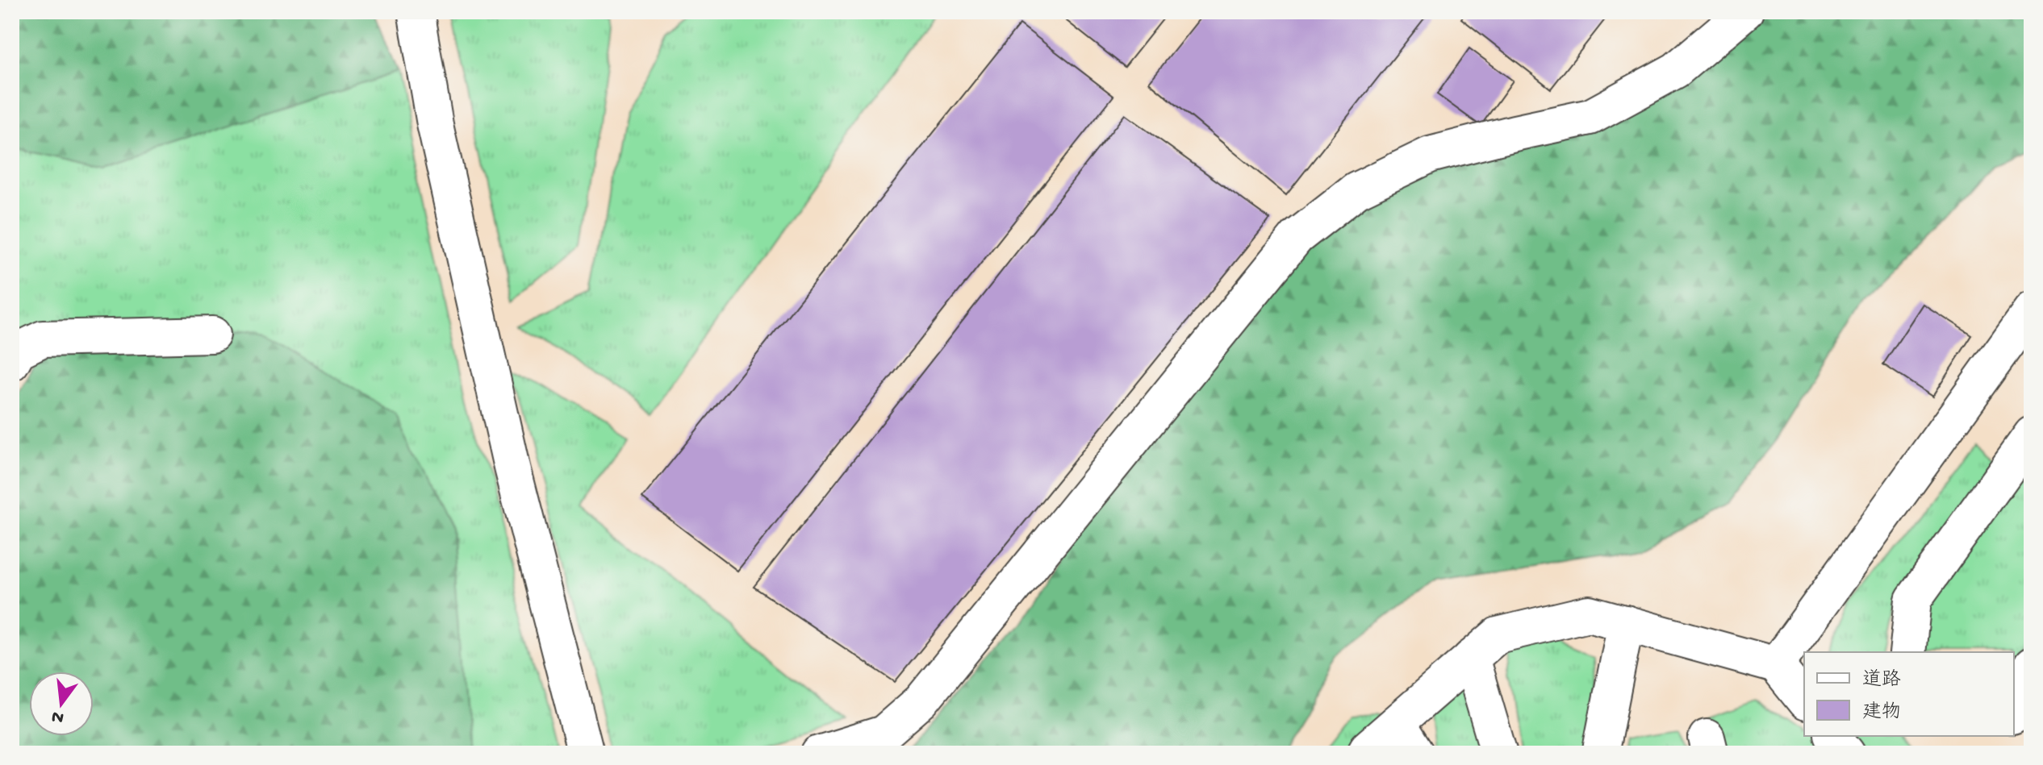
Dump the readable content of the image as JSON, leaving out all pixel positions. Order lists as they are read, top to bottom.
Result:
{
  "legend": ["道路", "建物"],
  "north": "bottom"
}
